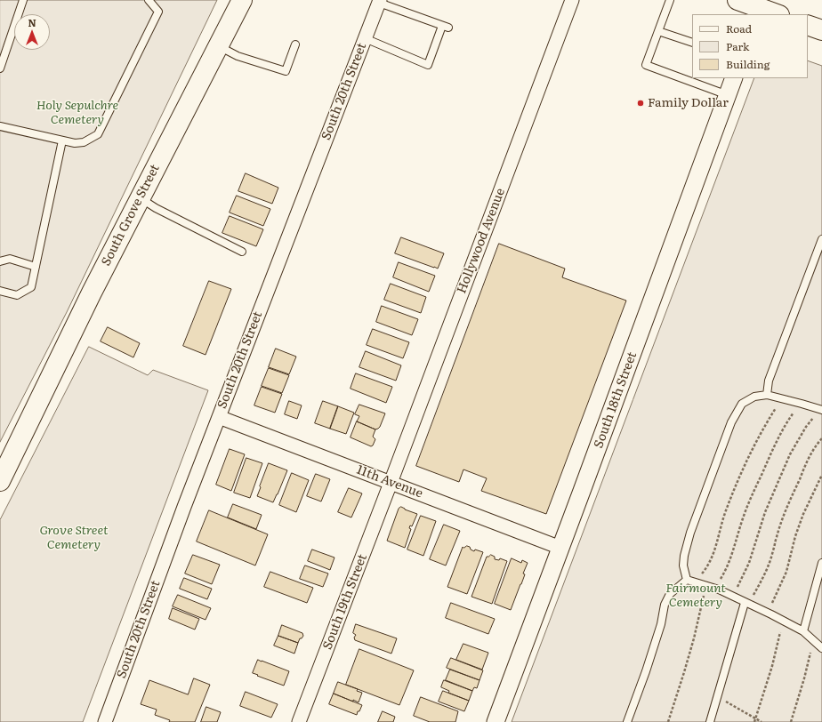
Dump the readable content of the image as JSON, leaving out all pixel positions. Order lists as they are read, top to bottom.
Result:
{
  "streets": {
    "main road": ["South Grove Street"],
    "street": [
      "South 20th Street",
      "Hollywood Avenue",
      "South 18th Street",
      "11th Avenue",
      "South 19th Street"
    ]
  },
  "crossings": [
    ["South 20th Street", "11th Avenue"],
    ["Hollywood Avenue", "11th Avenue"],
    ["Hollywood Avenue", "South 19th Street"],
    ["South 18th Street", "11th Avenue"],
    ["11th Avenue", "South 19th Street"]
  ],
  "parks": ["Holy Sepulchre Cemetery", "Grove Street Cemetery", "Fairmount Cemetery"],
  "places": ["Family Dollar"],
  "legend": ["Road", "Park", "Building"],
  "north": "top"
}
